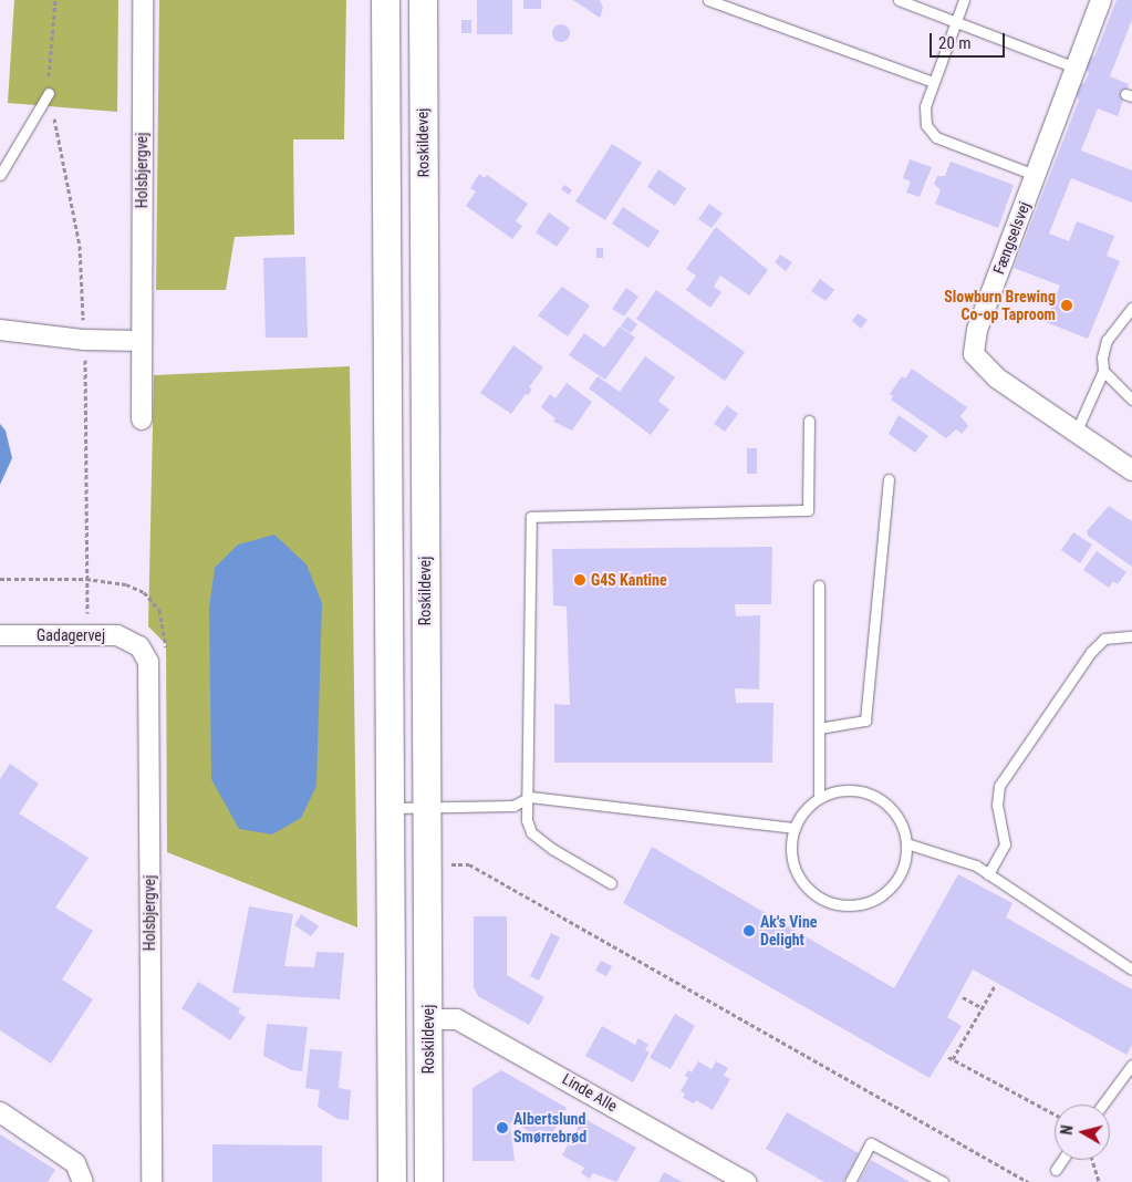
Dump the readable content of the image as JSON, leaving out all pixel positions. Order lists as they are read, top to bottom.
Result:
{
  "streets": {
    "main road": ["Roskildevej"],
    "street": [
      "Holsbjergvej",
      "Fængselsvej",
      "Gadagervej",
      "Linde Alle"
    ]
  },
  "crossings": [
    ["Roskildevej", "Linde Alle"],
    ["Holsbjergvej", "Gadagervej"]
  ],
  "places": [
    "Slowburn Brewing Co-op Taproom",
    "G4S Kantine",
    "Ak's Vine Delight",
    "Albertslund Smørrebrød"
  ],
  "scale_bar": "20 m",
  "north": "left"
}
